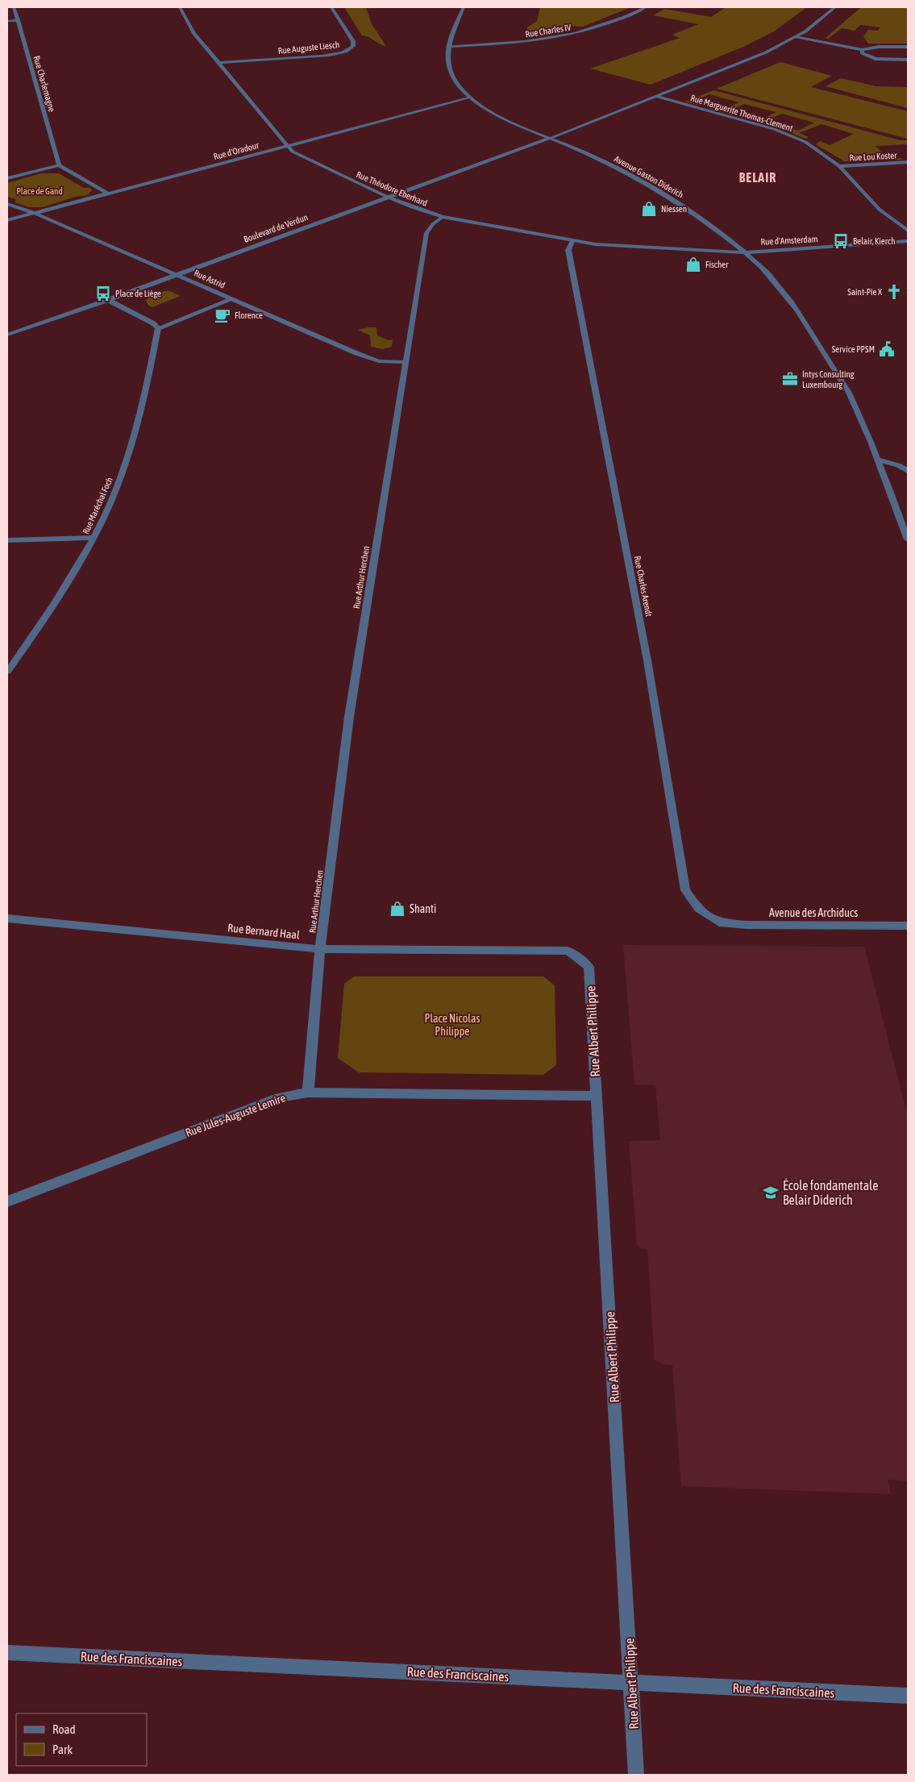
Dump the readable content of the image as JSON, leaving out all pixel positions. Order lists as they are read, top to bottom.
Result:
{
  "streets": {
    "street": [
      "Rue Charles IV",
      "Rue Auguste Liesch",
      "Rue Charlemagne",
      "Rue Marguerite Thomas-Clement",
      "Rue d'Oradour",
      "Rue Lou Koster",
      "Avenue Gaston Diderich",
      "Rue Théodore Eberhard",
      "Boulevard de Verdun",
      "Rue d'Amsterdam",
      "Rue Astrid",
      "Rue Maréchal Foch",
      "Rue Arthur Herchen",
      "Rue Charles Arendt",
      "Avenue des Archiducs",
      "Rue Bernard Haal",
      "Rue Albert Philippe",
      "Rue Jules-Auguste Lemire",
      "Rue des Franciscaines"
    ]
  },
  "crossings": [
    ["Rue Charles IV", "Avenue Gaston Diderich"],
    ["Rue Auguste Liesch", "Rue Théodore Eberhard"],
    ["Rue Marguerite Thomas-Clement", "Rue Lou Koster"],
    ["Rue Marguerite Thomas-Clement", "Boulevard de Verdun"],
    ["Rue d'Oradour", "Avenue Gaston Diderich"],
    ["Rue d'Oradour", "Rue Théodore Eberhard"],
    ["Rue d'Oradour", "Rue Astrid"],
    ["Avenue Gaston Diderich", "Rue Théodore Eberhard"],
    ["Avenue Gaston Diderich", "Boulevard de Verdun"],
    ["Avenue Gaston Diderich", "Rue d'Amsterdam"],
    ["Rue Théodore Eberhard", "Boulevard de Verdun"],
    ["Rue Théodore Eberhard", "Rue d'Amsterdam"],
    ["Rue Théodore Eberhard", "Rue Arthur Herchen"],
    ["Rue Théodore Eberhard", "Rue Charles Arendt"],
    ["Boulevard de Verdun", "Rue Astrid"],
    ["Rue Astrid", "Rue Arthur Herchen"],
    ["Rue Arthur Herchen", "Rue Bernard Haal"],
    ["Rue Charles Arendt", "Avenue des Archiducs"],
    ["Rue Bernard Haal", "Rue Albert Philippe"],
    ["Rue Albert Philippe", "Rue Jules-Auguste Lemire"],
    ["Rue Albert Philippe", "Rue des Franciscaines"]
  ],
  "districts": ["BELAIR"],
  "parks": ["Place de Gand", "Place Nicolas Philippe"],
  "places": {
    "shop": ["Niessen", "Fischer", "Shanti"],
    "bus stop": ["Belair, Kierch", "Place de Liège"],
    "church": ["Saint-Pie X"],
    "cafe": ["Florence"],
    "public building": ["Service PPSM"],
    "office": ["Intys Consulting Luxembourg"],
    "school or university": ["École fondamentale Belair Diderich"]
  },
  "legend": ["Road", "Park"]
}
